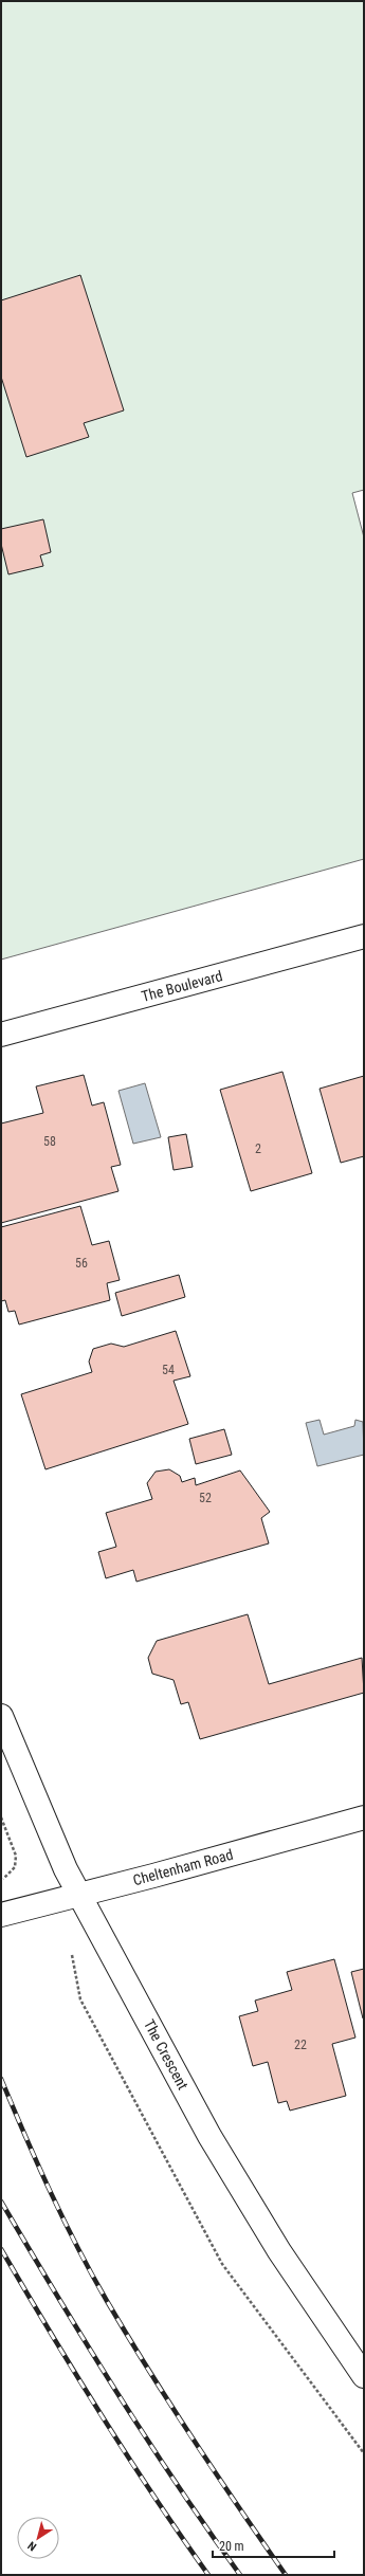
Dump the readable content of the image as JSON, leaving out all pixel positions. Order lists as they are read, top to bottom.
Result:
{
  "streets": {
    "street": ["The Boulevard", "Cheltenham Road", "The Crescent"]
  },
  "crossings": [
    ["Cheltenham Road", "The Crescent"]
  ],
  "house_numbers": [
    "58",
    "2",
    "56",
    "54",
    "52",
    "22"
  ],
  "scale_bar": "20 m",
  "north": "bottom left"
}
